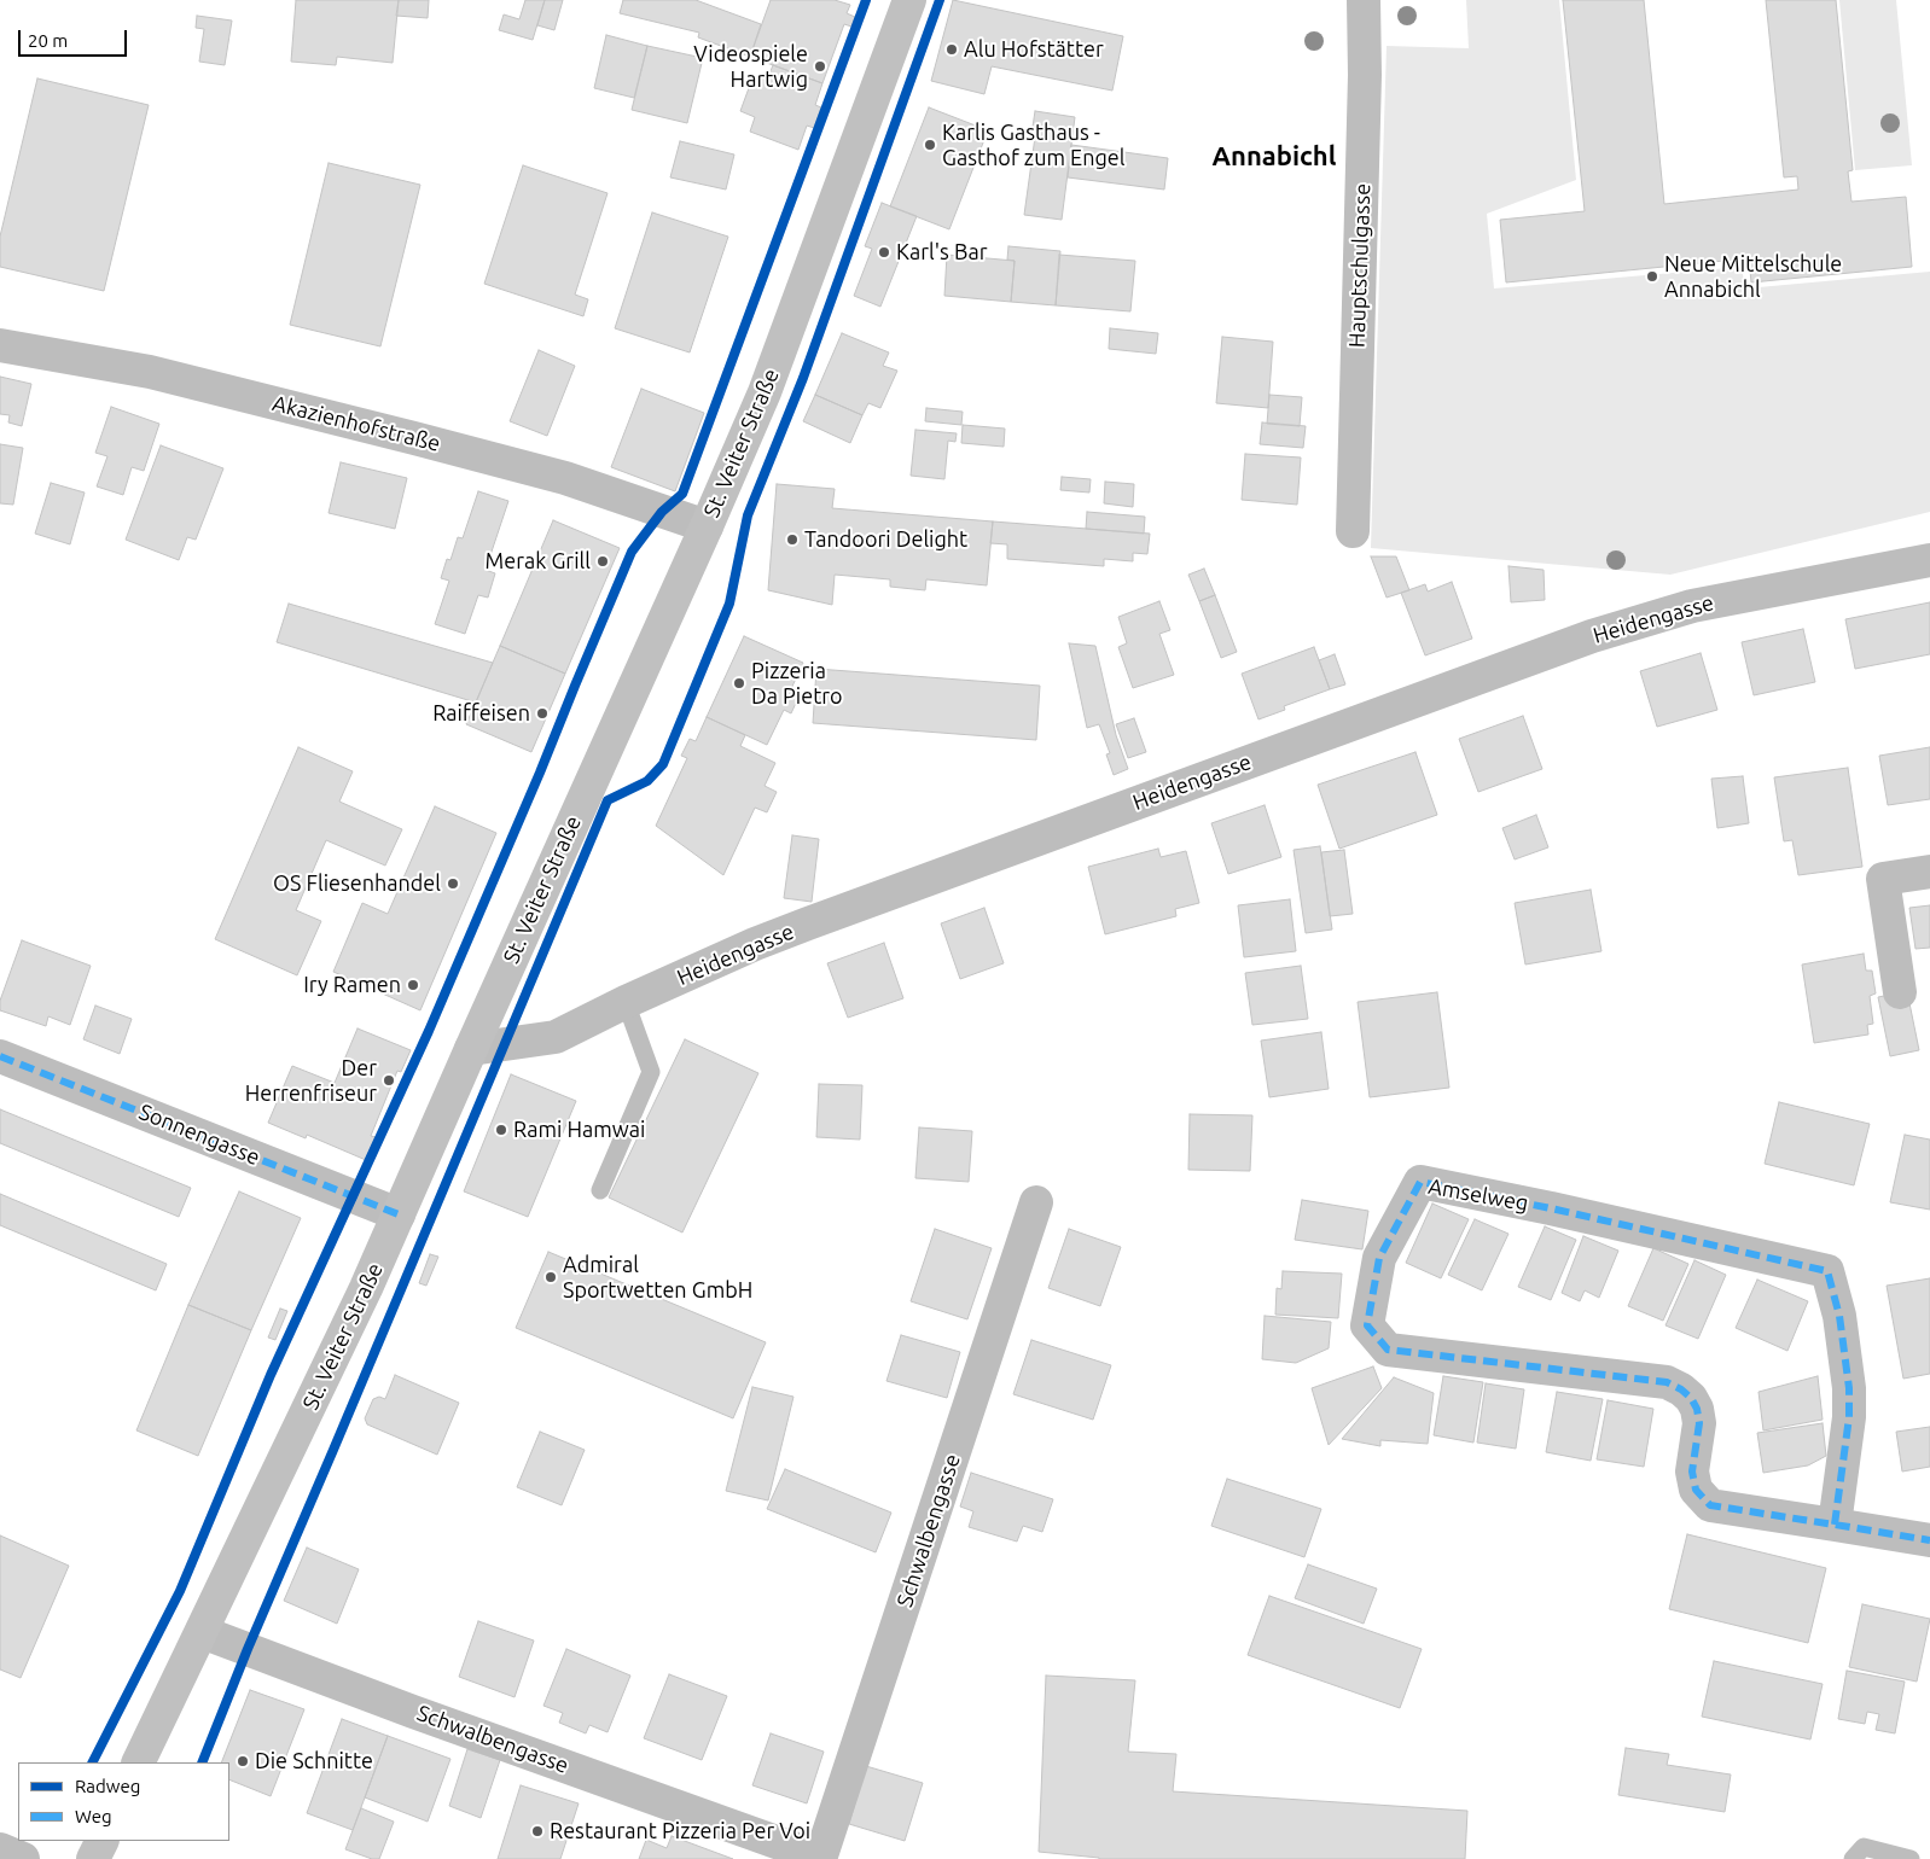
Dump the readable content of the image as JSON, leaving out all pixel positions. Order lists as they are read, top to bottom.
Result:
{
  "streets": {
    "main road": ["St. Veiter Straße"],
    "street": [
      "Hauptschulgasse",
      "Akazienhofstraße",
      "Heidengasse",
      "Sonnengasse",
      "Amselweg",
      "Schwalbengasse"
    ]
  },
  "crossings": [
    ["Akazienhofstraße", "St. Veiter Straße"],
    ["St. Veiter Straße", "Heidengasse"],
    ["St. Veiter Straße", "Sonnengasse"],
    ["St. Veiter Straße", "Schwalbengasse"]
  ],
  "districts": ["Annabichl"],
  "places": [
    "Alu Hofstätter",
    "Videospiele Hartwig",
    "Karlis Gasthaus - Gasthof zum Engel",
    "Karl's Bar",
    "Neue Mittelschule Annabichl",
    "Tandoori Delight",
    "Merak Grill",
    "Pizzeria Da Pietro",
    "Raiffeisen",
    "OS Fliesenhandel",
    "Iry Ramen",
    "Der Herrenfriseur",
    "Rami Hamwai",
    "Admiral Sportwetten GmbH",
    "Die Schnitte",
    "Restaurant Pizzeria Per Voi"
  ],
  "legend": ["Radweg", "Weg"],
  "scale_bar": "20 m"
}
